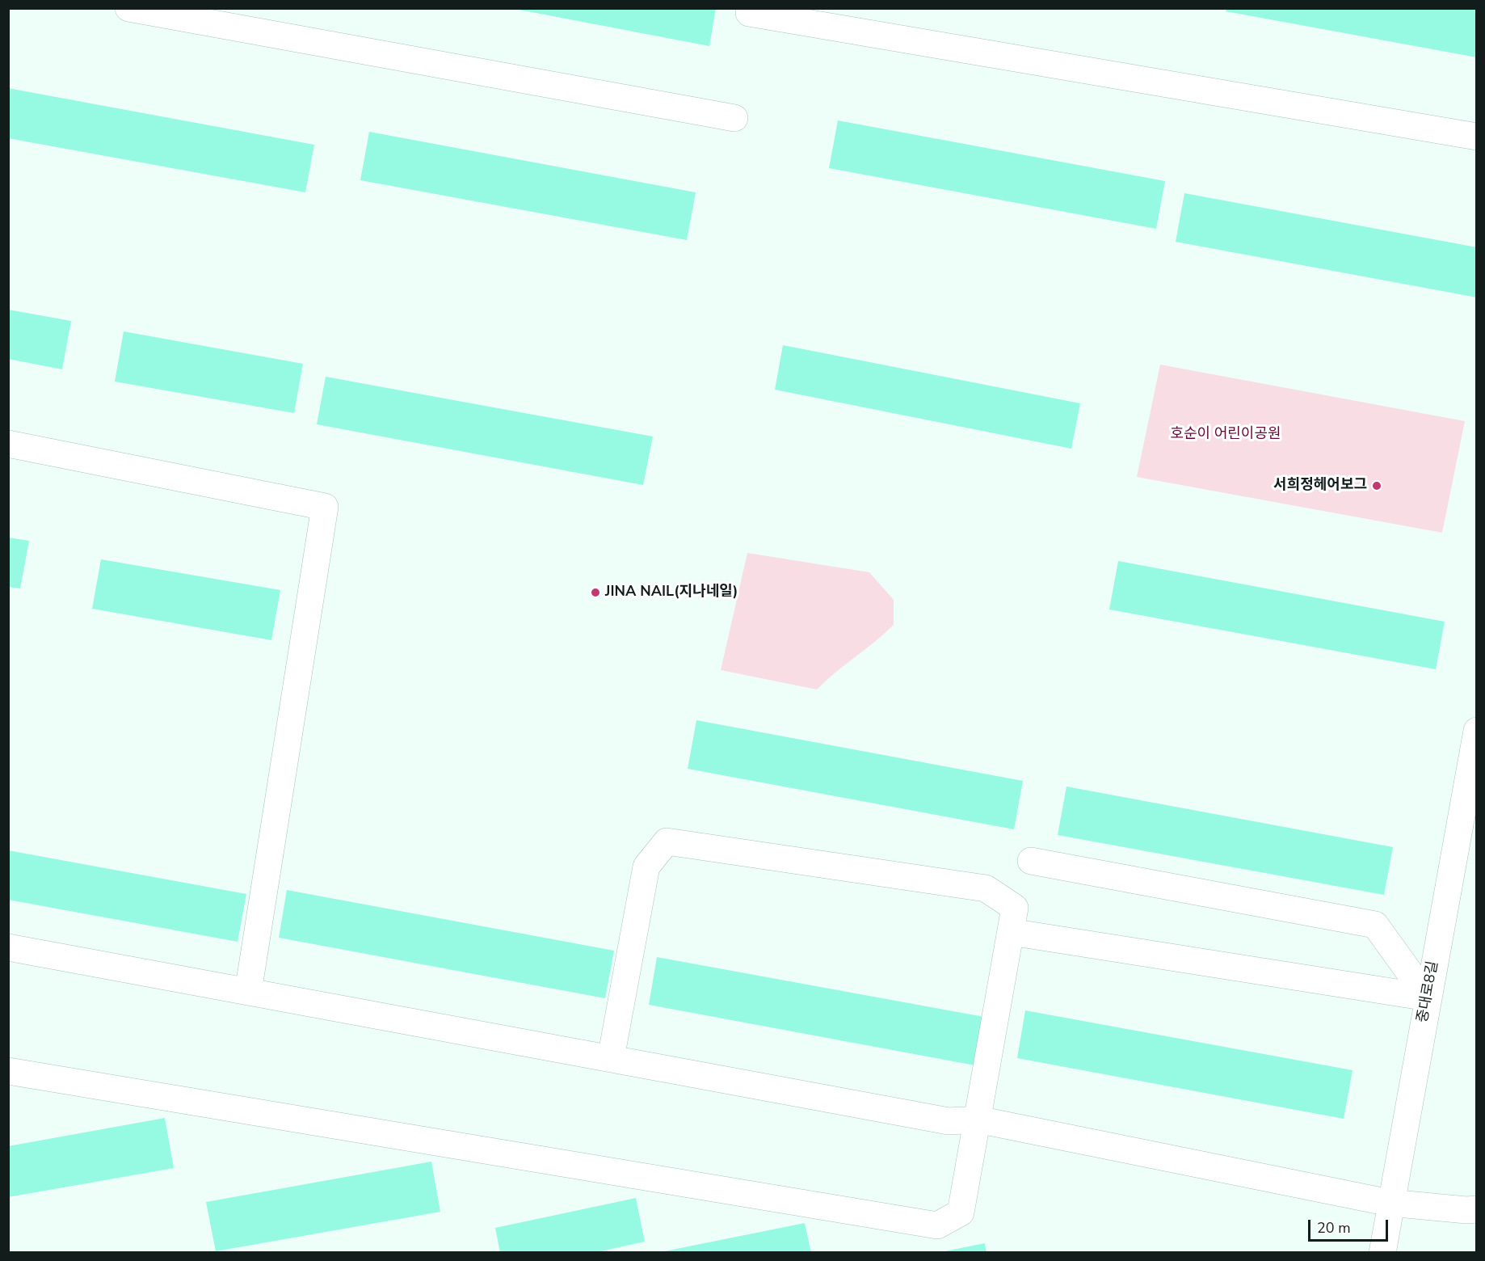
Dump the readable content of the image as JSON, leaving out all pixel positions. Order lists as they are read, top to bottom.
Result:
{
  "streets": {
    "street": ["중대로8길"]
  },
  "parks": ["호순이 어린이공원"],
  "places": ["서희정헤어보그", "JINA NAIL(지나네일)"],
  "scale_bar": "20 m"
}
